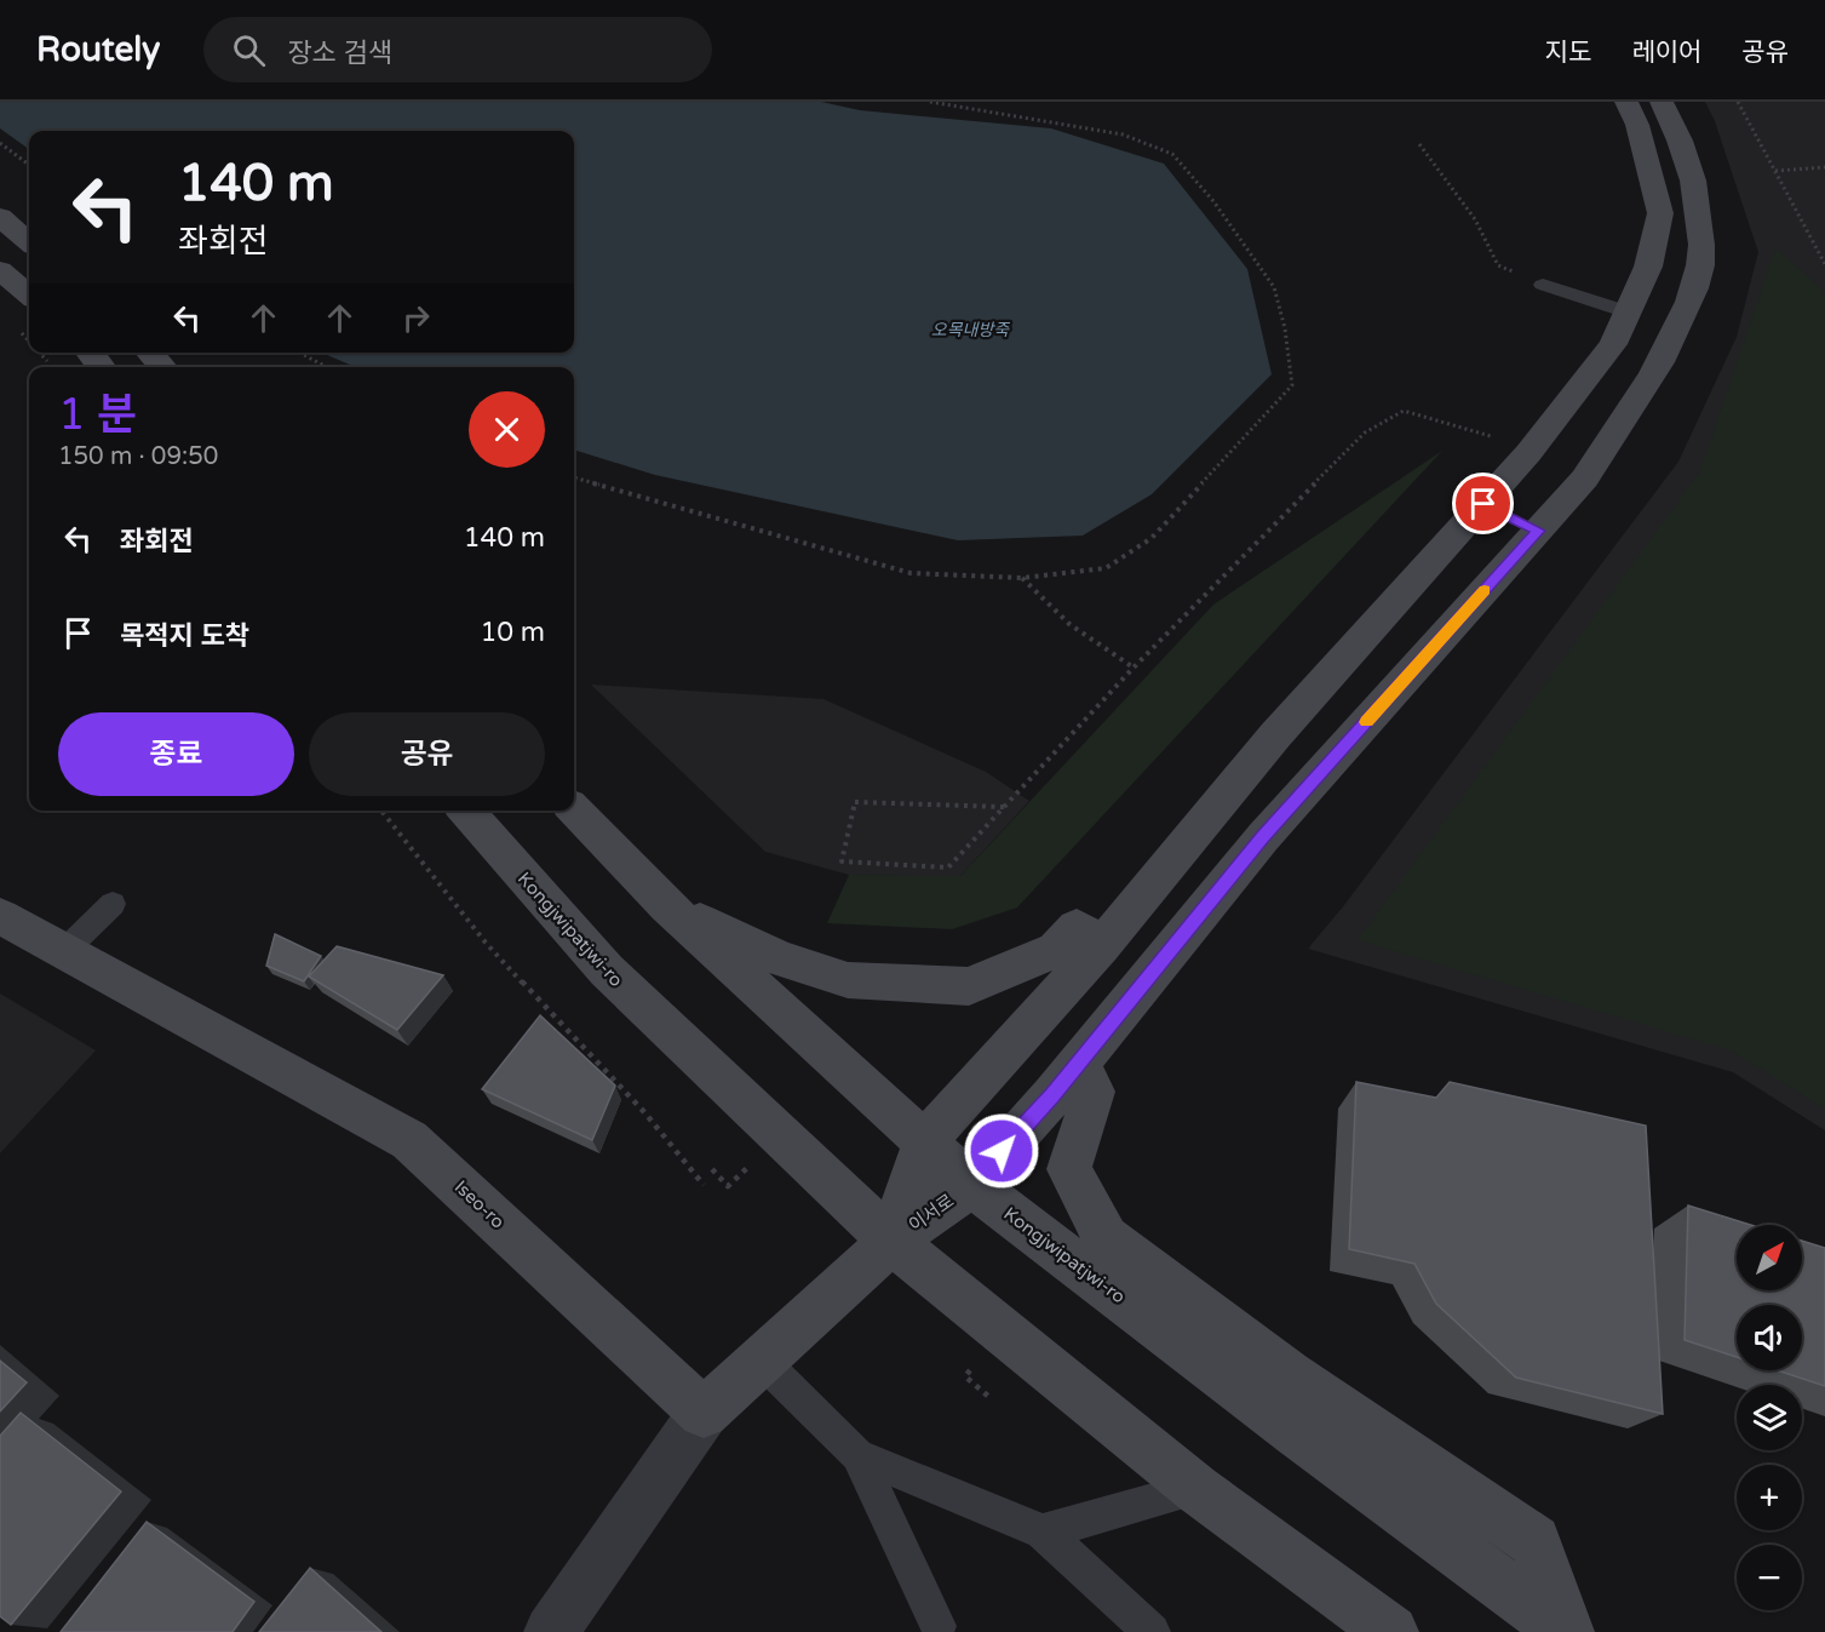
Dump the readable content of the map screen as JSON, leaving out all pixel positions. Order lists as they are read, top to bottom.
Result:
{
  "streets": {
    "street": ["Kongjwipatjwi-ro", "Iseo-ro", "이서로"]
  },
  "crossings": [
    ["Kongjwipatjwi-ro", "이서로"]
  ],
  "water": ["오목내방죽"],
  "north": "top right",
  "page": {
    "header": "Routely",
    "search": "장소 검색",
    "nav": ["지도", "레이어", "공유"],
    "turn": ["140 m", "좌회전"],
    "heading": ["1 분", "150 m · 09:50"],
    "list": [
      {
        "name": "좌회전",
        "value": "140 m"
      },
      {
        "name": "목적지 도착",
        "value": "10 m"
      }
    ],
    "buttons": ["종료", "공유"],
    "map_buttons": ["+", "−"]
  }
}
